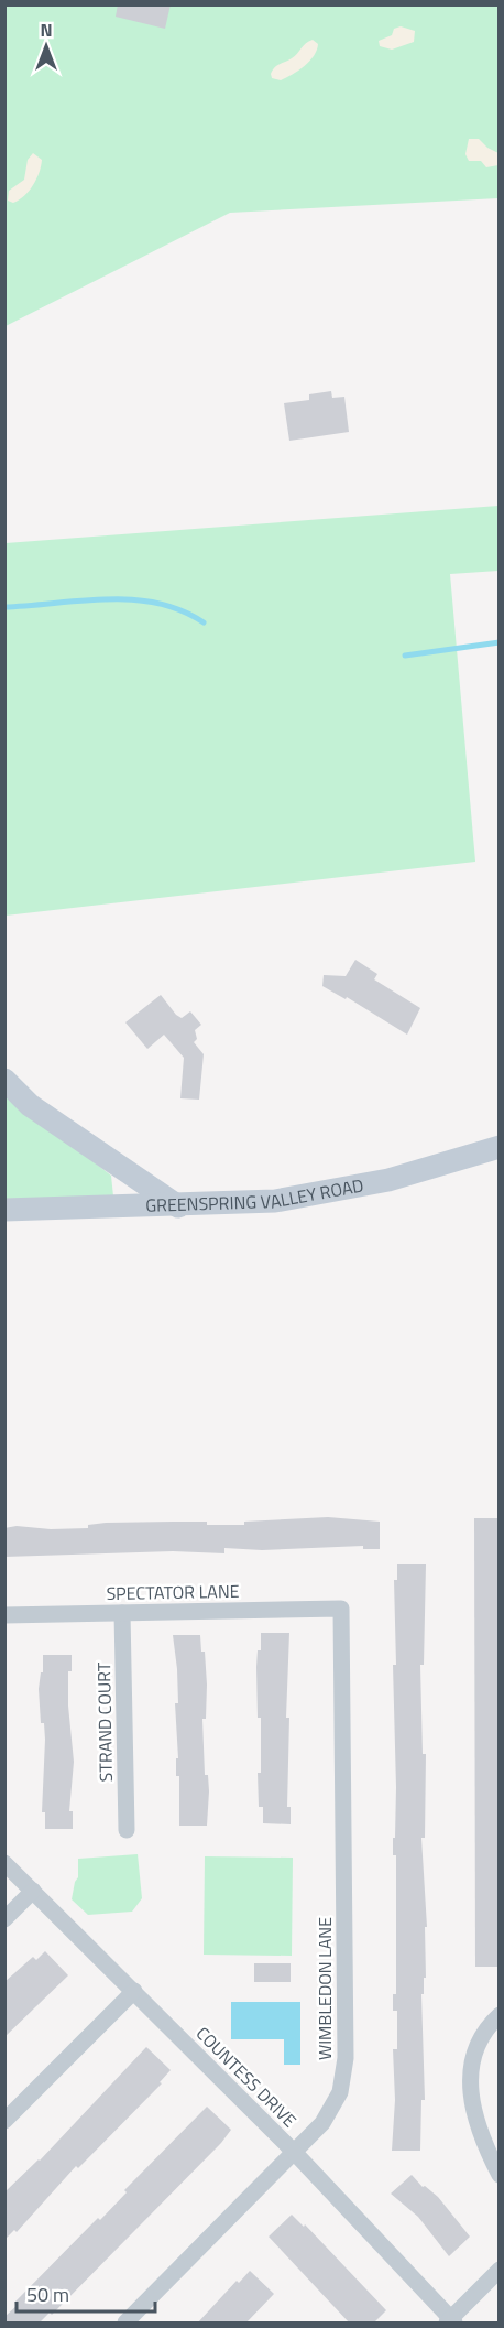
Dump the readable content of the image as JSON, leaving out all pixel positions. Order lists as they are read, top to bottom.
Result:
{
  "streets": {
    "main road": ["GREENSPRING VALLEY ROAD"],
    "street": [
      "SPECTATOR LANE",
      "STRAND COURT",
      "WIMBLEDON LANE",
      "COUNTESS DRIVE"
    ]
  },
  "crossings": [
    ["SPECTATOR LANE", "STRAND COURT"],
    ["SPECTATOR LANE", "WIMBLEDON LANE"],
    ["WIMBLEDON LANE", "COUNTESS DRIVE"]
  ],
  "scale_bar": "50 m",
  "north": "top"
}
